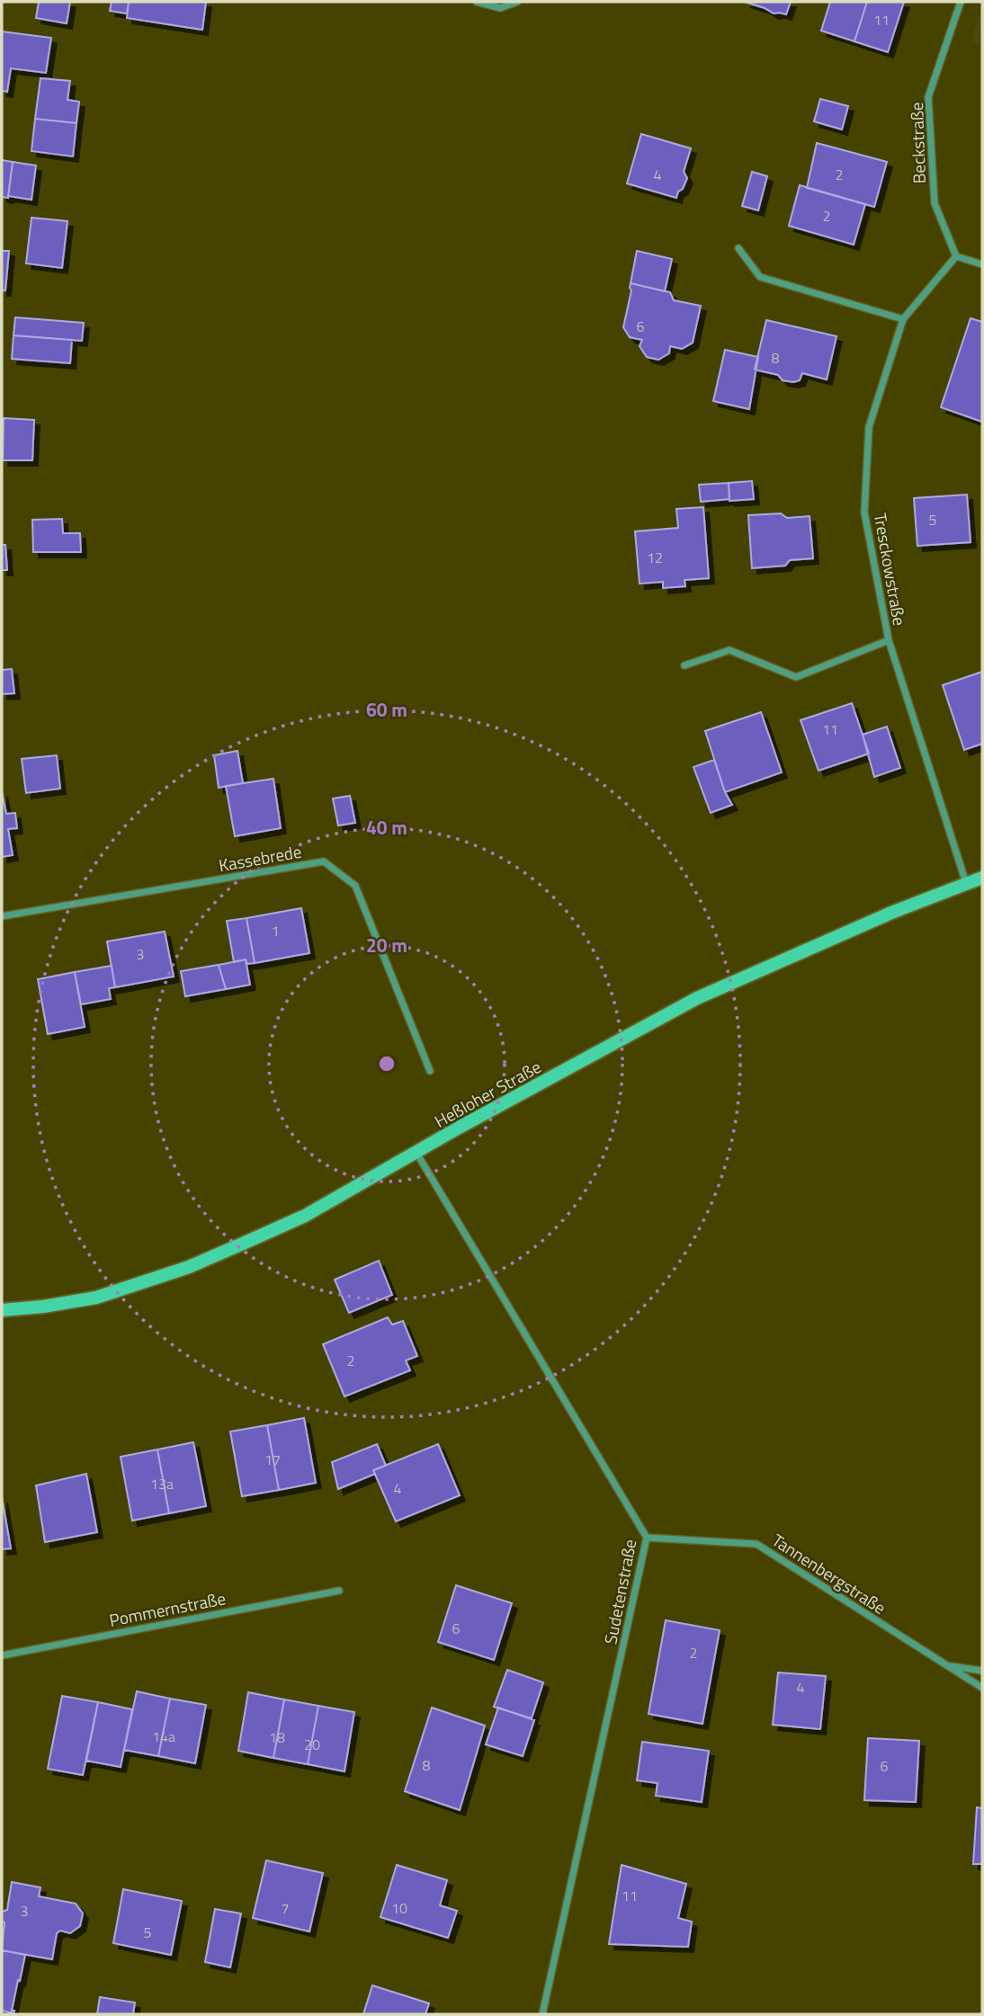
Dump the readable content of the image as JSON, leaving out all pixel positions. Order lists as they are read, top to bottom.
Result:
{
  "streets": {
    "main road": ["Heßloher Straße"],
    "street": [
      "Beckstraße",
      "Tresckowstraße",
      "Kassebrede",
      "Tannenbergstraße",
      "Sudetenstraße",
      "Pommernstraße"
    ]
  },
  "crossings": [
    ["Beckstraße", "Tresckowstraße"],
    ["Tresckowstraße", "Heßloher Straße"],
    ["Heßloher Straße", "Sudetenstraße"],
    ["Tannenbergstraße", "Sudetenstraße"]
  ],
  "house_numbers": [
    "11",
    "4",
    "2",
    "2",
    "6",
    "8",
    "5",
    "12",
    "11",
    "1",
    "3",
    "2",
    "17",
    "13a",
    "4",
    "6",
    "2",
    "4",
    "14a",
    "18",
    "20",
    "8",
    "6",
    "11",
    "7",
    "10",
    "3",
    "5"
  ],
  "rings": ["60 m", "40 m", "20 m"]
}
